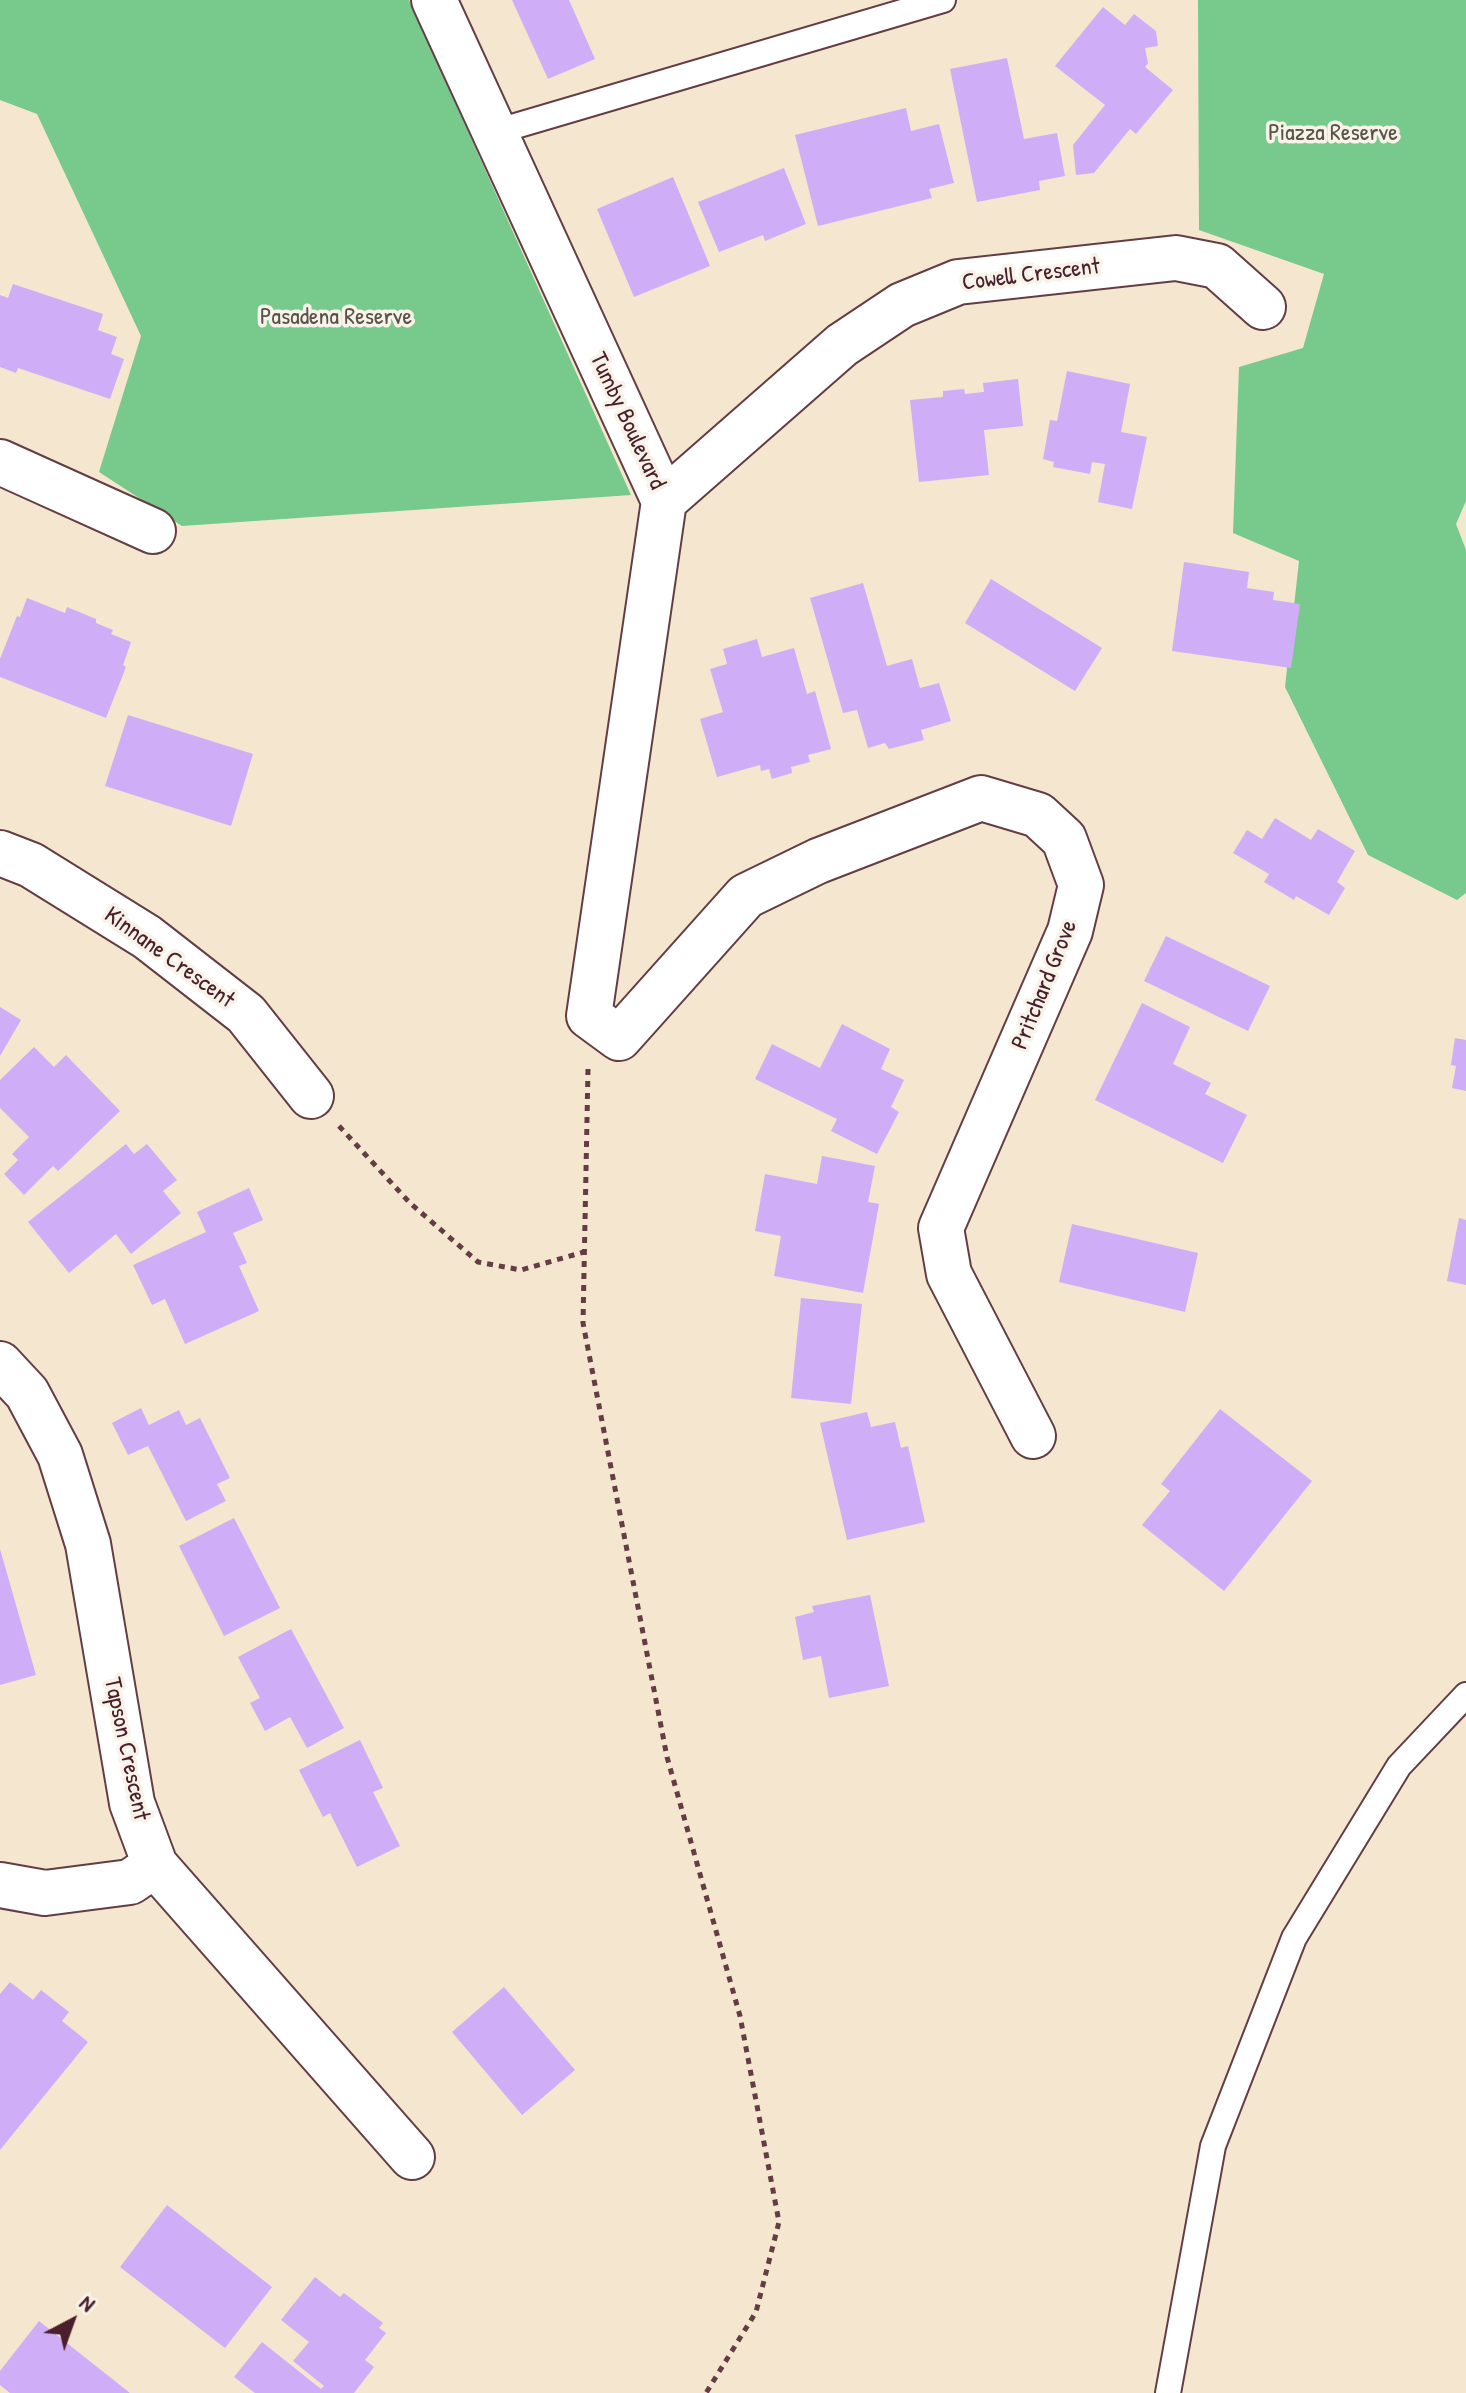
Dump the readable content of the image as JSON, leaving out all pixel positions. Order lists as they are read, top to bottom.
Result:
{
  "streets": {
    "street": [
      "Cowell Crescent",
      "Tumby Boulevard",
      "Kinnane Crescent",
      "Pritchard Grove",
      "Tapson Crescent"
    ]
  },
  "crossings": [
    ["Cowell Crescent", "Tumby Boulevard"],
    ["Tumby Boulevard", "Pritchard Grove"]
  ],
  "parks": ["Piazza Reserve", "Pasadena Reserve"],
  "north": "top right"
}
